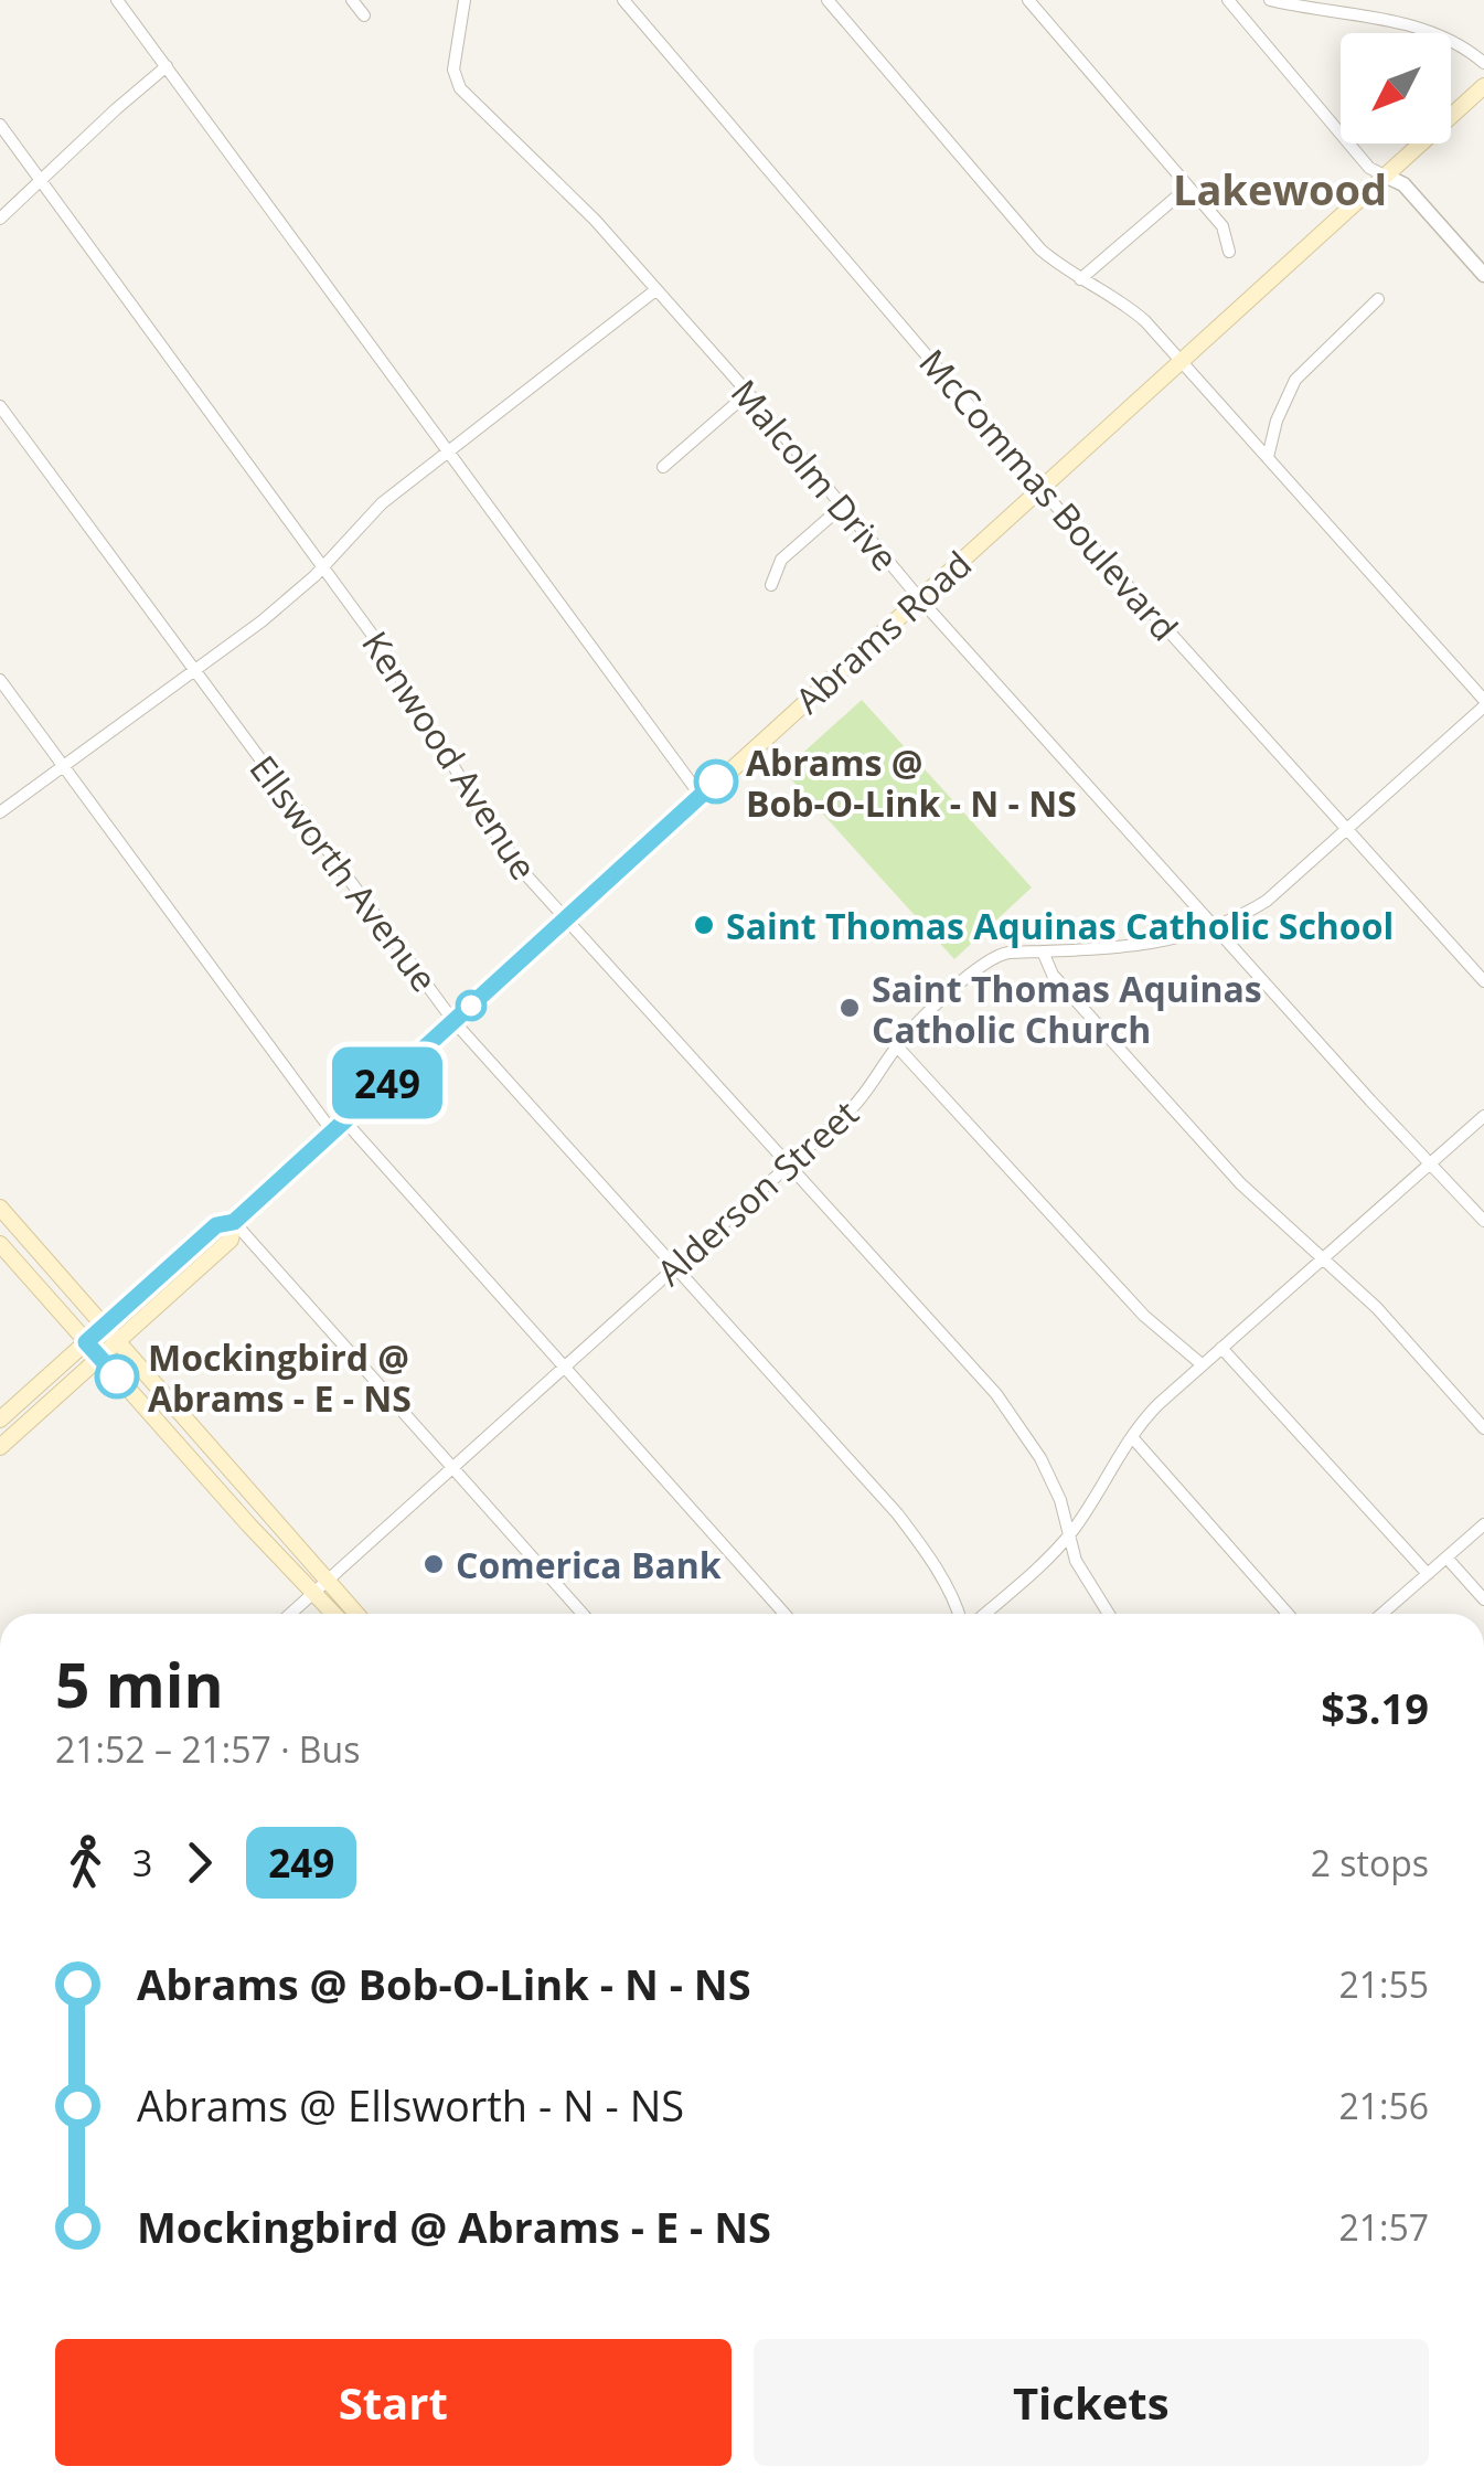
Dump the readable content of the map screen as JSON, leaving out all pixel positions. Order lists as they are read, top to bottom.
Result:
{
  "streets": {
    "main road": ["Abrams Road"],
    "street": [
      "Malcolm Drive",
      "McCommas Boulevard",
      "Kenwood Avenue",
      "Ellsworth Avenue",
      "Alderson Street"
    ]
  },
  "crossings": [
    ["Malcolm Drive", "Abrams Road"],
    ["Malcolm Drive", "Alderson Street"],
    ["McCommas Boulevard", "Abrams Road"],
    ["McCommas Boulevard", "Alderson Street"],
    ["Abrams Road", "Kenwood Avenue"],
    ["Abrams Road", "Ellsworth Avenue"],
    ["Kenwood Avenue", "Alderson Street"],
    ["Ellsworth Avenue", "Alderson Street"]
  ],
  "districts": ["Lakewood"],
  "places": [
    "Abrams @ Bob-O-Link - N - NS",
    "Saint Thomas Aquinas Catholic School",
    "Saint Thomas Aquinas Catholic Church",
    "Mockingbird @ Abrams - E - NS",
    "Comerica Bank"
  ],
  "lines": ["bus line 249"],
  "north": "bottom left",
  "page": {
    "on_map": "249",
    "heading": ["5 min", "21:52 – 21:57 · Bus", "$3.19"],
    "legs": ["3", "249", "2 stops"],
    "list": [
      {
        "name": "Abrams @ Bob-O-Link - N - NS",
        "value": "21:55"
      },
      {
        "name": "Abrams @ Ellsworth - N - NS",
        "value": "21:56"
      },
      {
        "name": "Mockingbird @ Abrams - E - NS",
        "value": "21:57"
      }
    ],
    "buttons": ["Start", "Tickets"]
  }
}
